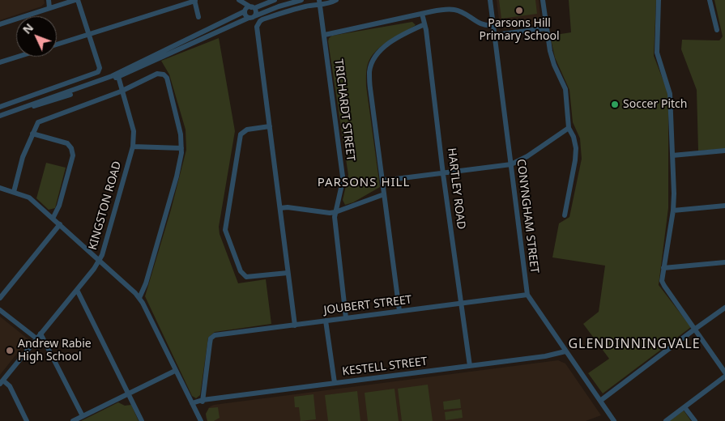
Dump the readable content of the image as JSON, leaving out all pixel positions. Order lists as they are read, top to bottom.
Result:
{
  "streets": {
    "street": [
      "TRICHARDT STREET",
      "HARTLEY ROAD",
      "KINGSTON ROAD",
      "CONYNGHAM STREET",
      "JOUBERT STREET",
      "KESTELL STREET"
    ]
  },
  "crossings": [
    ["TRICHARDT STREET", "JOUBERT STREET"],
    ["HARTLEY ROAD", "JOUBERT STREET"],
    ["HARTLEY ROAD", "KESTELL STREET"],
    ["CONYNGHAM STREET", "JOUBERT STREET"],
    ["CONYNGHAM STREET", "KESTELL STREET"],
    ["JOUBERT STREET", "KESTELL STREET"]
  ],
  "districts": ["PARSONS HILL", "GLENDINNINGVALE"],
  "places": ["Parsons Hill Primary School", "Soccer Pitch", "Andrew Rabie High School"],
  "north": "top left"
}
